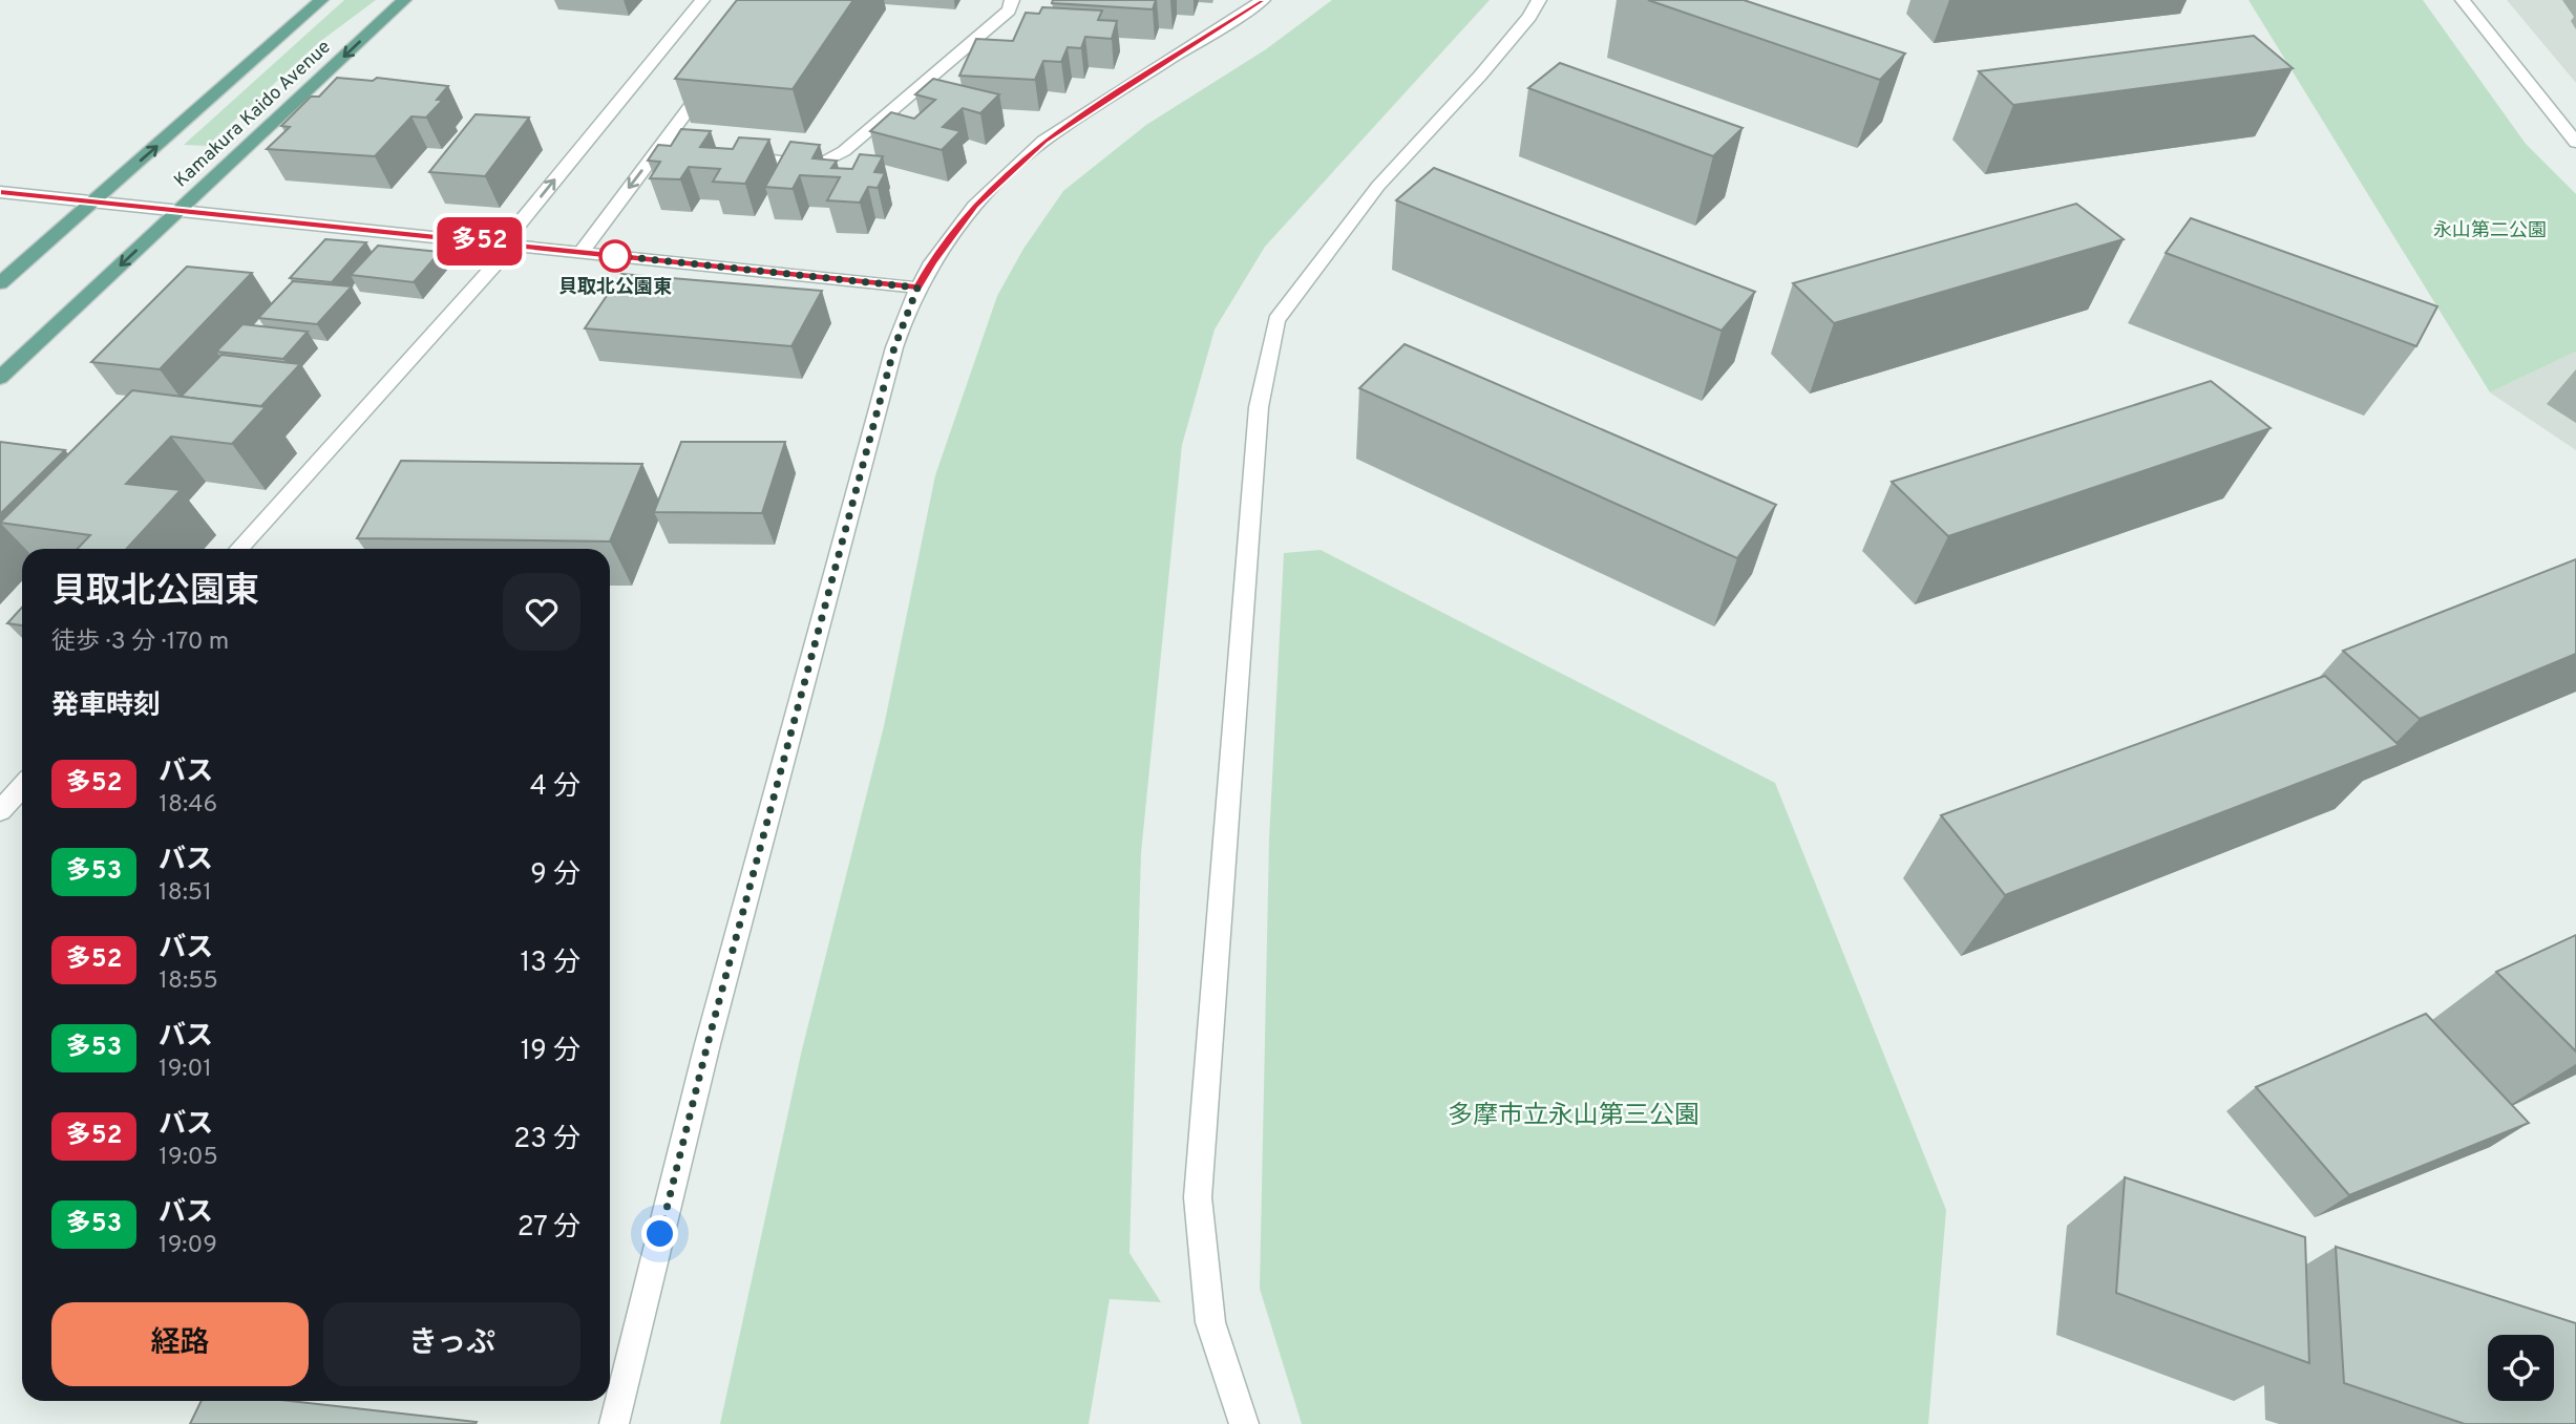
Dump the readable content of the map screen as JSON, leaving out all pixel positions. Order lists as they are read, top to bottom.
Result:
{
  "streets": {
    "main road": ["Kamakura Kaido Avenue"]
  },
  "parks": ["永山第二公園", "多摩市立永山第三公園"],
  "places": ["貝取北公園東"],
  "lines": ["bus line 多52"],
  "page": {
    "on_map": "多52",
    "heading": [
      ["貝取北公園東", "徒歩 · 3 分 · 170 m"],
      "発車時刻"
    ],
    "list": [
      {
        "mark": "多52",
        "name": "バス",
        "note": "18:46",
        "value": "4 分"
      },
      {
        "mark": "多53",
        "name": "バス",
        "note": "18:51",
        "value": "9 分"
      },
      {
        "mark": "多52",
        "name": "バス",
        "note": "18:55",
        "value": "13 分"
      },
      {
        "mark": "多53",
        "name": "バス",
        "note": "19:01",
        "value": "19 分"
      },
      {
        "mark": "多52",
        "name": "バス",
        "note": "19:05",
        "value": "23 分"
      },
      {
        "mark": "多53",
        "name": "バス",
        "note": "19:09",
        "value": "27 分"
      }
    ],
    "buttons": ["経路", "きっぷ"]
  }
}
